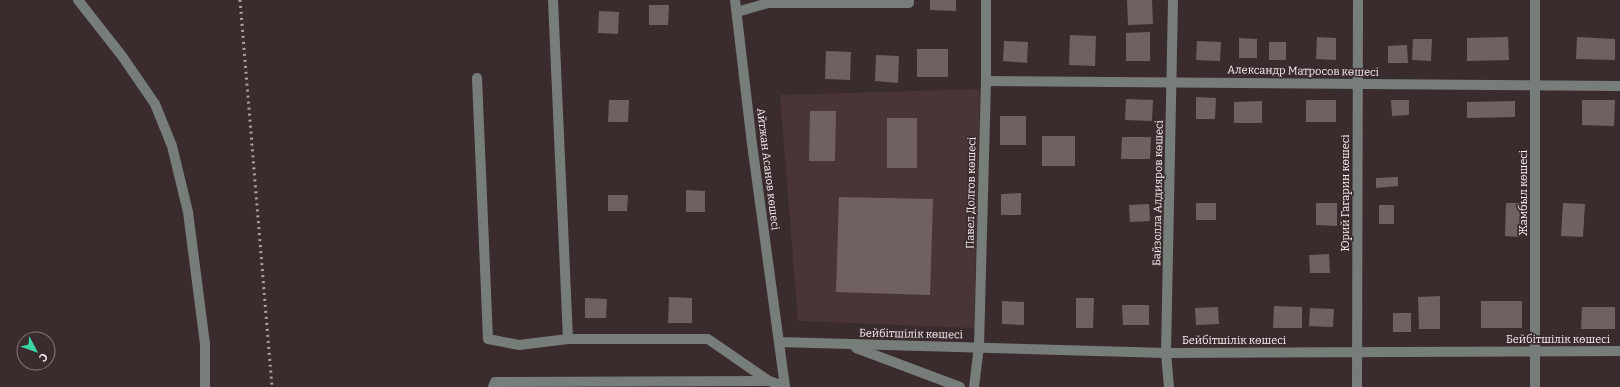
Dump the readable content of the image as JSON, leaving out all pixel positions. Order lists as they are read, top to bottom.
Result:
{
  "streets": {
    "street": [
      "Александр Матросов көшесі",
      "Айтжан Асанов көшесі",
      "Павел Долгов көшесі",
      "Байзолла Алдияров көшесі",
      "Юрий Гагарин көшесі",
      "Жамбыл көшесі",
      "Бейбітшілік көшесі"
    ]
  },
  "crossings": [
    ["Александр Матросов көшесі", "Павел Долгов көшесі"],
    ["Александр Матросов көшесі", "Байзолла Алдияров көшесі"],
    ["Александр Матросов көшесі", "Юрий Гагарин көшесі"],
    ["Александр Матросов көшесі", "Жамбыл көшесі"],
    ["Айтжан Асанов көшесі", "Бейбітшілік көшесі"],
    ["Павел Долгов көшесі", "Бейбітшілік көшесі"],
    ["Байзолла Алдияров көшесі", "Бейбітшілік көшесі"],
    ["Юрий Гагарин көшесі", "Бейбітшілік көшесі"],
    ["Жамбыл көшесі", "Бейбітшілік көшесі"]
  ],
  "north": "bottom right"
}
